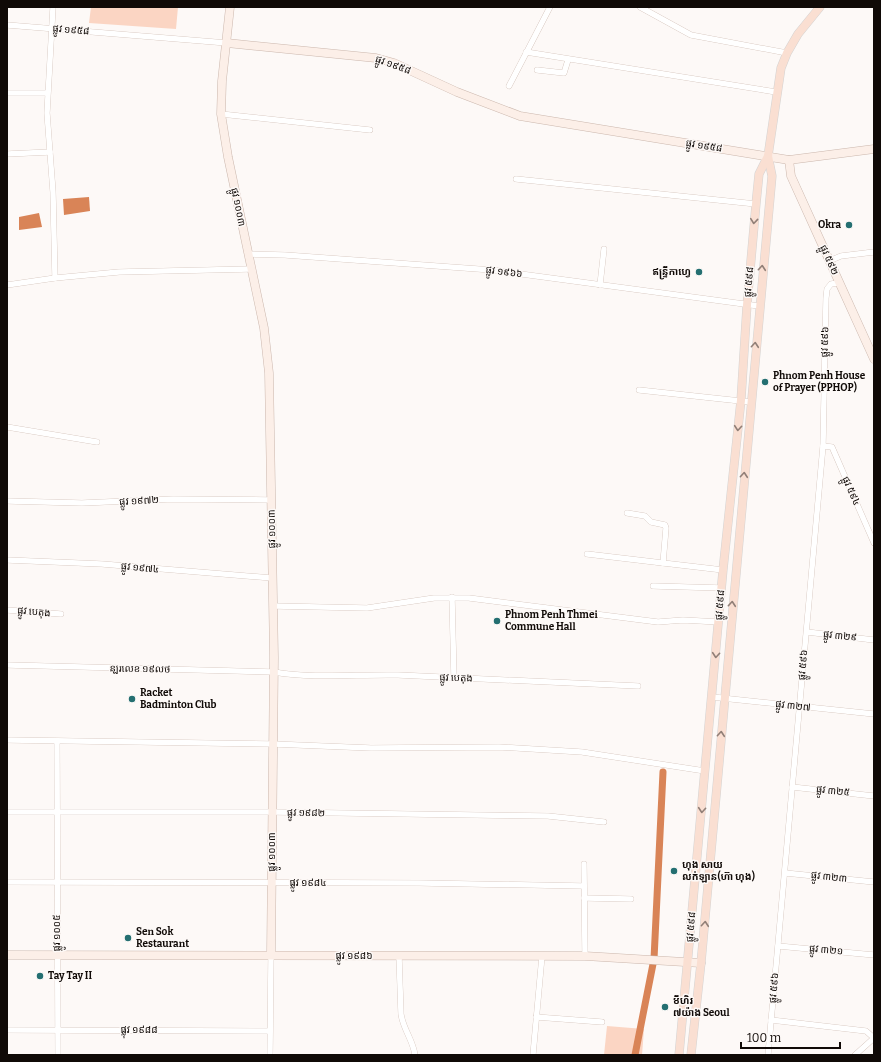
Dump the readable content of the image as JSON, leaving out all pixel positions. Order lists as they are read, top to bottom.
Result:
{
  "streets": {
    "main road": ["ផ្លូវ ៥៩៨"],
    "street": [
      "ផ្លូវ ១៩៥៨",
      "ផ្លូវ ១០០៣",
      "ផ្លូវ ៥៩២",
      "ផ្លូវ ១៩៦៦",
      "ផ្លូវ ៥៩៦",
      "ផ្លូវ ៥៩៤",
      "ផ្លូវ ១៩៧២",
      "ផ្លូវ ១៩៧៤",
      "ផ្លូវ បេតុង",
      "ផ្លូវ ៣២៩",
      "ន្ឡរលេខ ១៩លថ",
      "ផ្លូវ ៣២៧",
      "ផ្លូវ ៣២៥",
      "ផ្លូវ ១៩៨២",
      "ផ្លូវ ៣២៣",
      "ផ្លូវ ១៩៨៤",
      "ផ្លូវ ១០០៥",
      "ផ្លូវ ៣២១",
      "ផ្លូវ ១៩៨៦",
      "ផ្លុវ ១៩៨៨"
    ]
  },
  "crossings": [
    ["ផ្លូវ ១៩៥៨", "ផ្លូវ ១០០៣"],
    ["ផ្លូវ ១៩៥៨", "ផ្លូវ ៥៩២"],
    ["ផ្លូវ ១៩៥៨", "ផ្លូវ ៥៩៨"],
    ["ផ្លូវ ១០០៣", "ផ្លូវ ១៩៦៦"],
    ["ផ្លូវ ១០០៣", "ផ្លូវ ១៩៧២"],
    ["ផ្លូវ ១០០៣", "ផ្លូវ ១៩៧៤"],
    ["ផ្លូវ ១០០៣", "ផ្លូវ បេតុង"],
    ["ផ្លូវ ១០០៣", "ន្ឡរលេខ ១៩លថ"],
    ["ផ្លូវ ១០០៣", "ផ្លូវ ១៩៨២"],
    ["ផ្លូវ ១០០៣", "ផ្លូវ ១៩៨៤"],
    ["ផ្លូវ ១០០៣", "ផ្លូវ ១៩៨៦"],
    ["ផ្លូវ ១០០៣", "ផ្លុវ ១៩៨៨"],
    ["ផ្លូវ ៥៩២", "ផ្លូវ ៥៩៦"],
    ["ផ្លូវ ១៩៦៦", "ផ្លូវ ៥៩៨"],
    ["ផ្លូវ ៥៩៨", "ផ្លូវ ៣២៧"],
    ["ផ្លូវ ៥៩៨", "ផ្លូវ ១៩៨៦"],
    ["ផ្លូវ ៥៩៦", "ផ្លូវ ៥៩៤"],
    ["ផ្លូវ ៥៩៦", "ផ្លូវ ៣២៩"],
    ["ផ្លូវ ៥៩៦", "ផ្លូវ ៣២៧"],
    ["ផ្លូវ ៥៩៦", "ផ្លូវ ៣២៥"],
    ["ផ្លូវ ៥៩៦", "ផ្លូវ ៣២៣"],
    ["ផ្លូវ ៥៩៦", "ផ្លូវ ៣២១"],
    ["ផ្លូវ បេតុង", "ន្ឡរលេខ ១៩លថ"],
    ["ផ្លូវ ១៩៨២", "ផ្លូវ ១០០៥"],
    ["ផ្លូវ ១៩៨៤", "ផ្លូវ ១០០៥"],
    ["ផ្លូវ ១០០៥", "ផ្លូវ ១៩៨៦"],
    ["ផ្លូវ ១០០៥", "ផ្លុវ ១៩៨៨"]
  ],
  "places": [
    "Okra",
    "ឥន្ទ្រីកាហ្វេ",
    "Phnom Penh House of Prayer (PPHOP)",
    "Phnom Penh Thmei Commune Hall",
    "Racket Badminton Club",
    "ហុង សាយ លក់ឡាន(ហ៊ា ហុង)",
    "Sen Sok Restaurant",
    "Tay Tay II",
    "មីហិរ ៧យ៉ាង Seoul"
  ],
  "scale_bar": "100 m"
}
